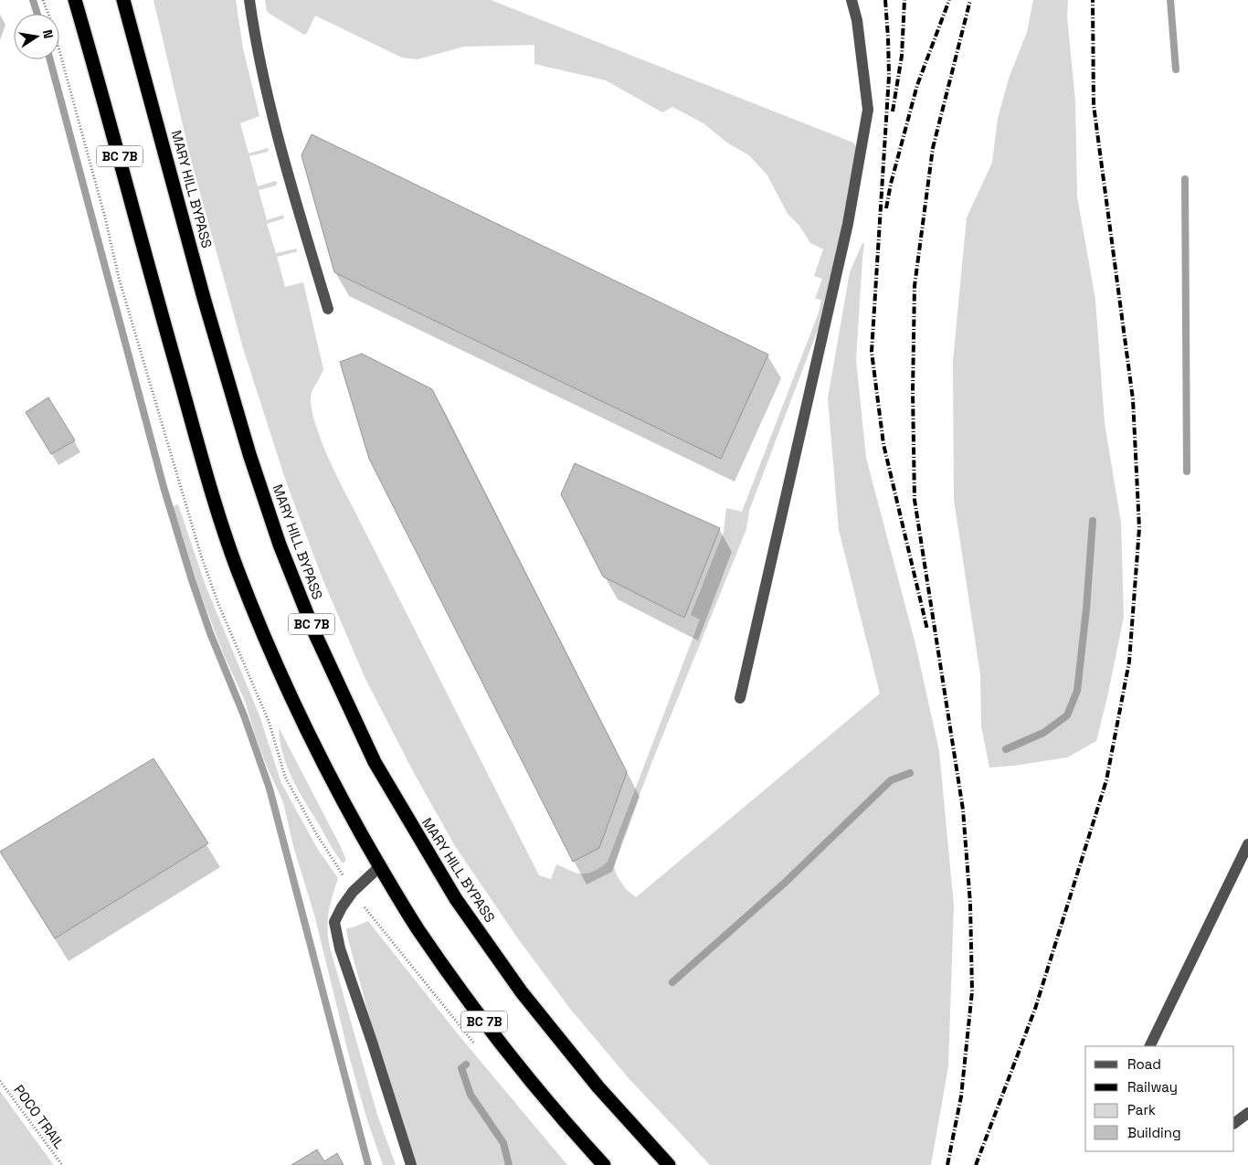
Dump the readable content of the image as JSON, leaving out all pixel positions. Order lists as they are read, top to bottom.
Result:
{
  "streets": {
    "highway": ["BC 7B", "MARY HILL BYPASS"],
    "path": ["POCO TRAIL"]
  },
  "legend": [
    "Road",
    "Railway",
    "Park",
    "Building"
  ],
  "north": "right"
}
